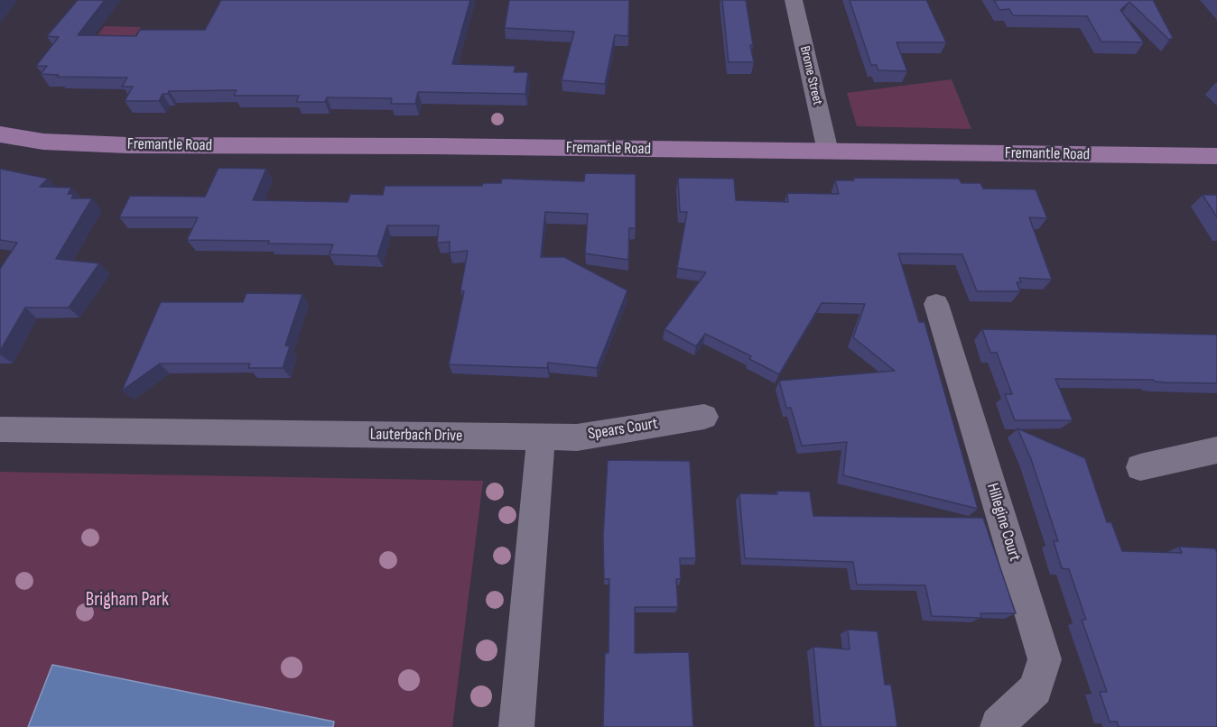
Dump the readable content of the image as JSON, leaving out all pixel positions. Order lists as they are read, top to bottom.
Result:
{
  "streets": {
    "main road": ["Fremantle Road"],
    "street": [
      "Brome Street",
      "Spears Court",
      "Lauterbach Drive",
      "Hillegine Court"
    ]
  },
  "crossings": [
    ["Brome Street", "Fremantle Road"],
    ["Spears Court", "Lauterbach Drive"]
  ],
  "parks": ["Brigham Park"]
}
